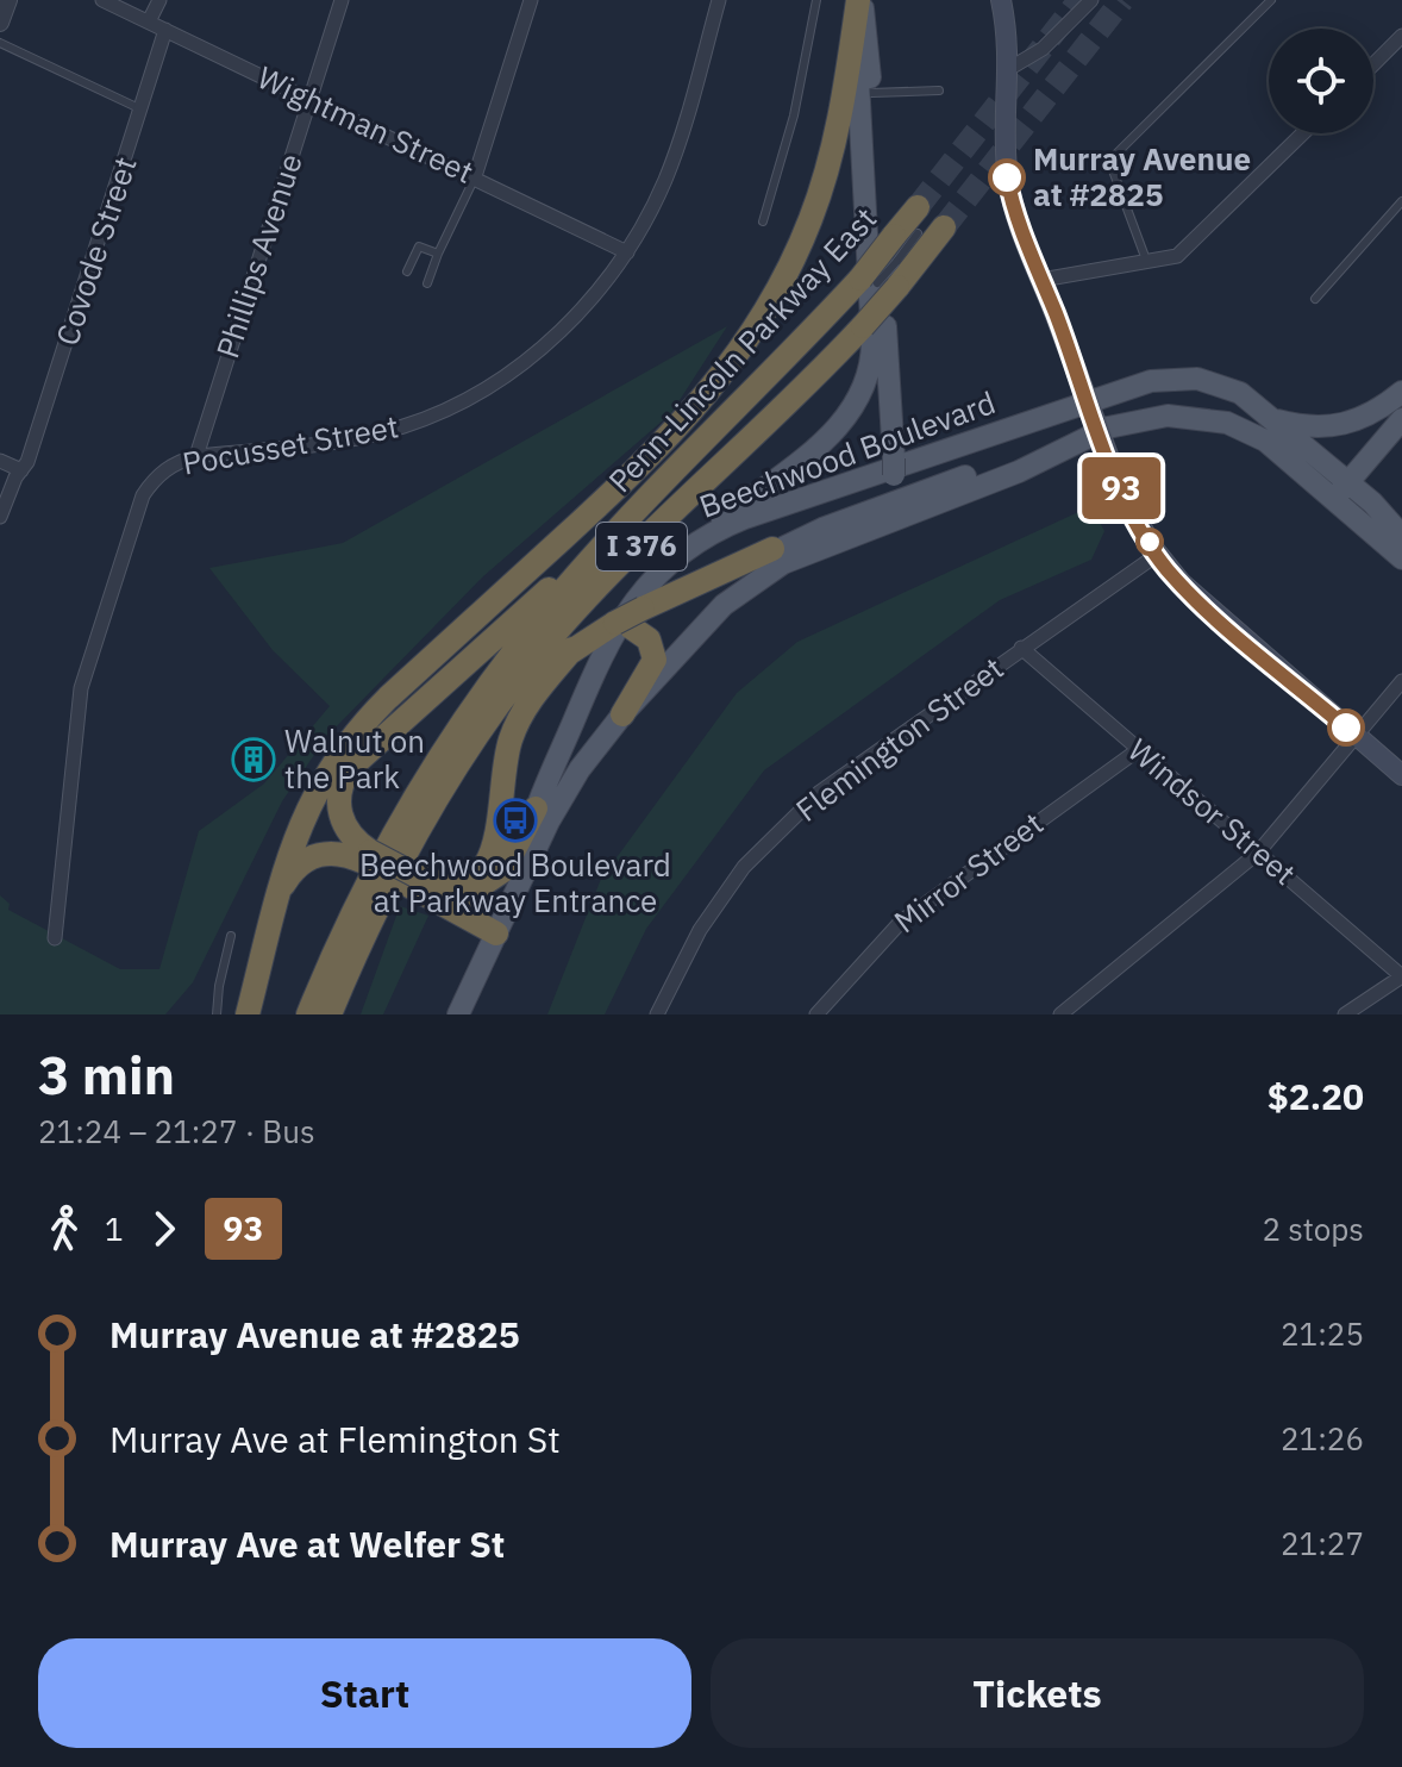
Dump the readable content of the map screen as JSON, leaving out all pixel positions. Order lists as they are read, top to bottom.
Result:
{
  "streets": {
    "highway": ["Penn-Lincoln Parkway East", "I 376"],
    "main road": ["Beechwood Boulevard"],
    "street": [
      "Wightman Street",
      "Covode Street",
      "Phillips Avenue",
      "Pocusset Street",
      "Flemington Street",
      "Windsor Street",
      "Mirror Street"
    ]
  },
  "crossings": [
    ["Wightman Street", "Covode Street"],
    ["Wightman Street", "Phillips Avenue"],
    ["Wightman Street", "Pocusset Street"],
    ["Phillips Avenue", "Pocusset Street"],
    ["Flemington Street", "Windsor Street"],
    ["Windsor Street", "Mirror Street"]
  ],
  "places": {
    "other": ["Murray Avenue at #2825"],
    "building": ["Walnut on the Park"],
    "bus stop": ["Beechwood Boulevard at Parkway Entrance"]
  },
  "lines": ["bus line 93"],
  "page": {
    "on_map": "93",
    "heading": ["3 min", "21:24 – 21:27 · Bus", "$2.20"],
    "legs": ["1", "93", "2 stops"],
    "list": [
      {
        "name": "Murray Avenue at #2825",
        "value": "21:25"
      },
      {
        "name": "Murray Ave at Flemington St",
        "value": "21:26"
      },
      {
        "name": "Murray Ave at Welfer St",
        "value": "21:27"
      }
    ],
    "buttons": ["Start", "Tickets"]
  }
}
